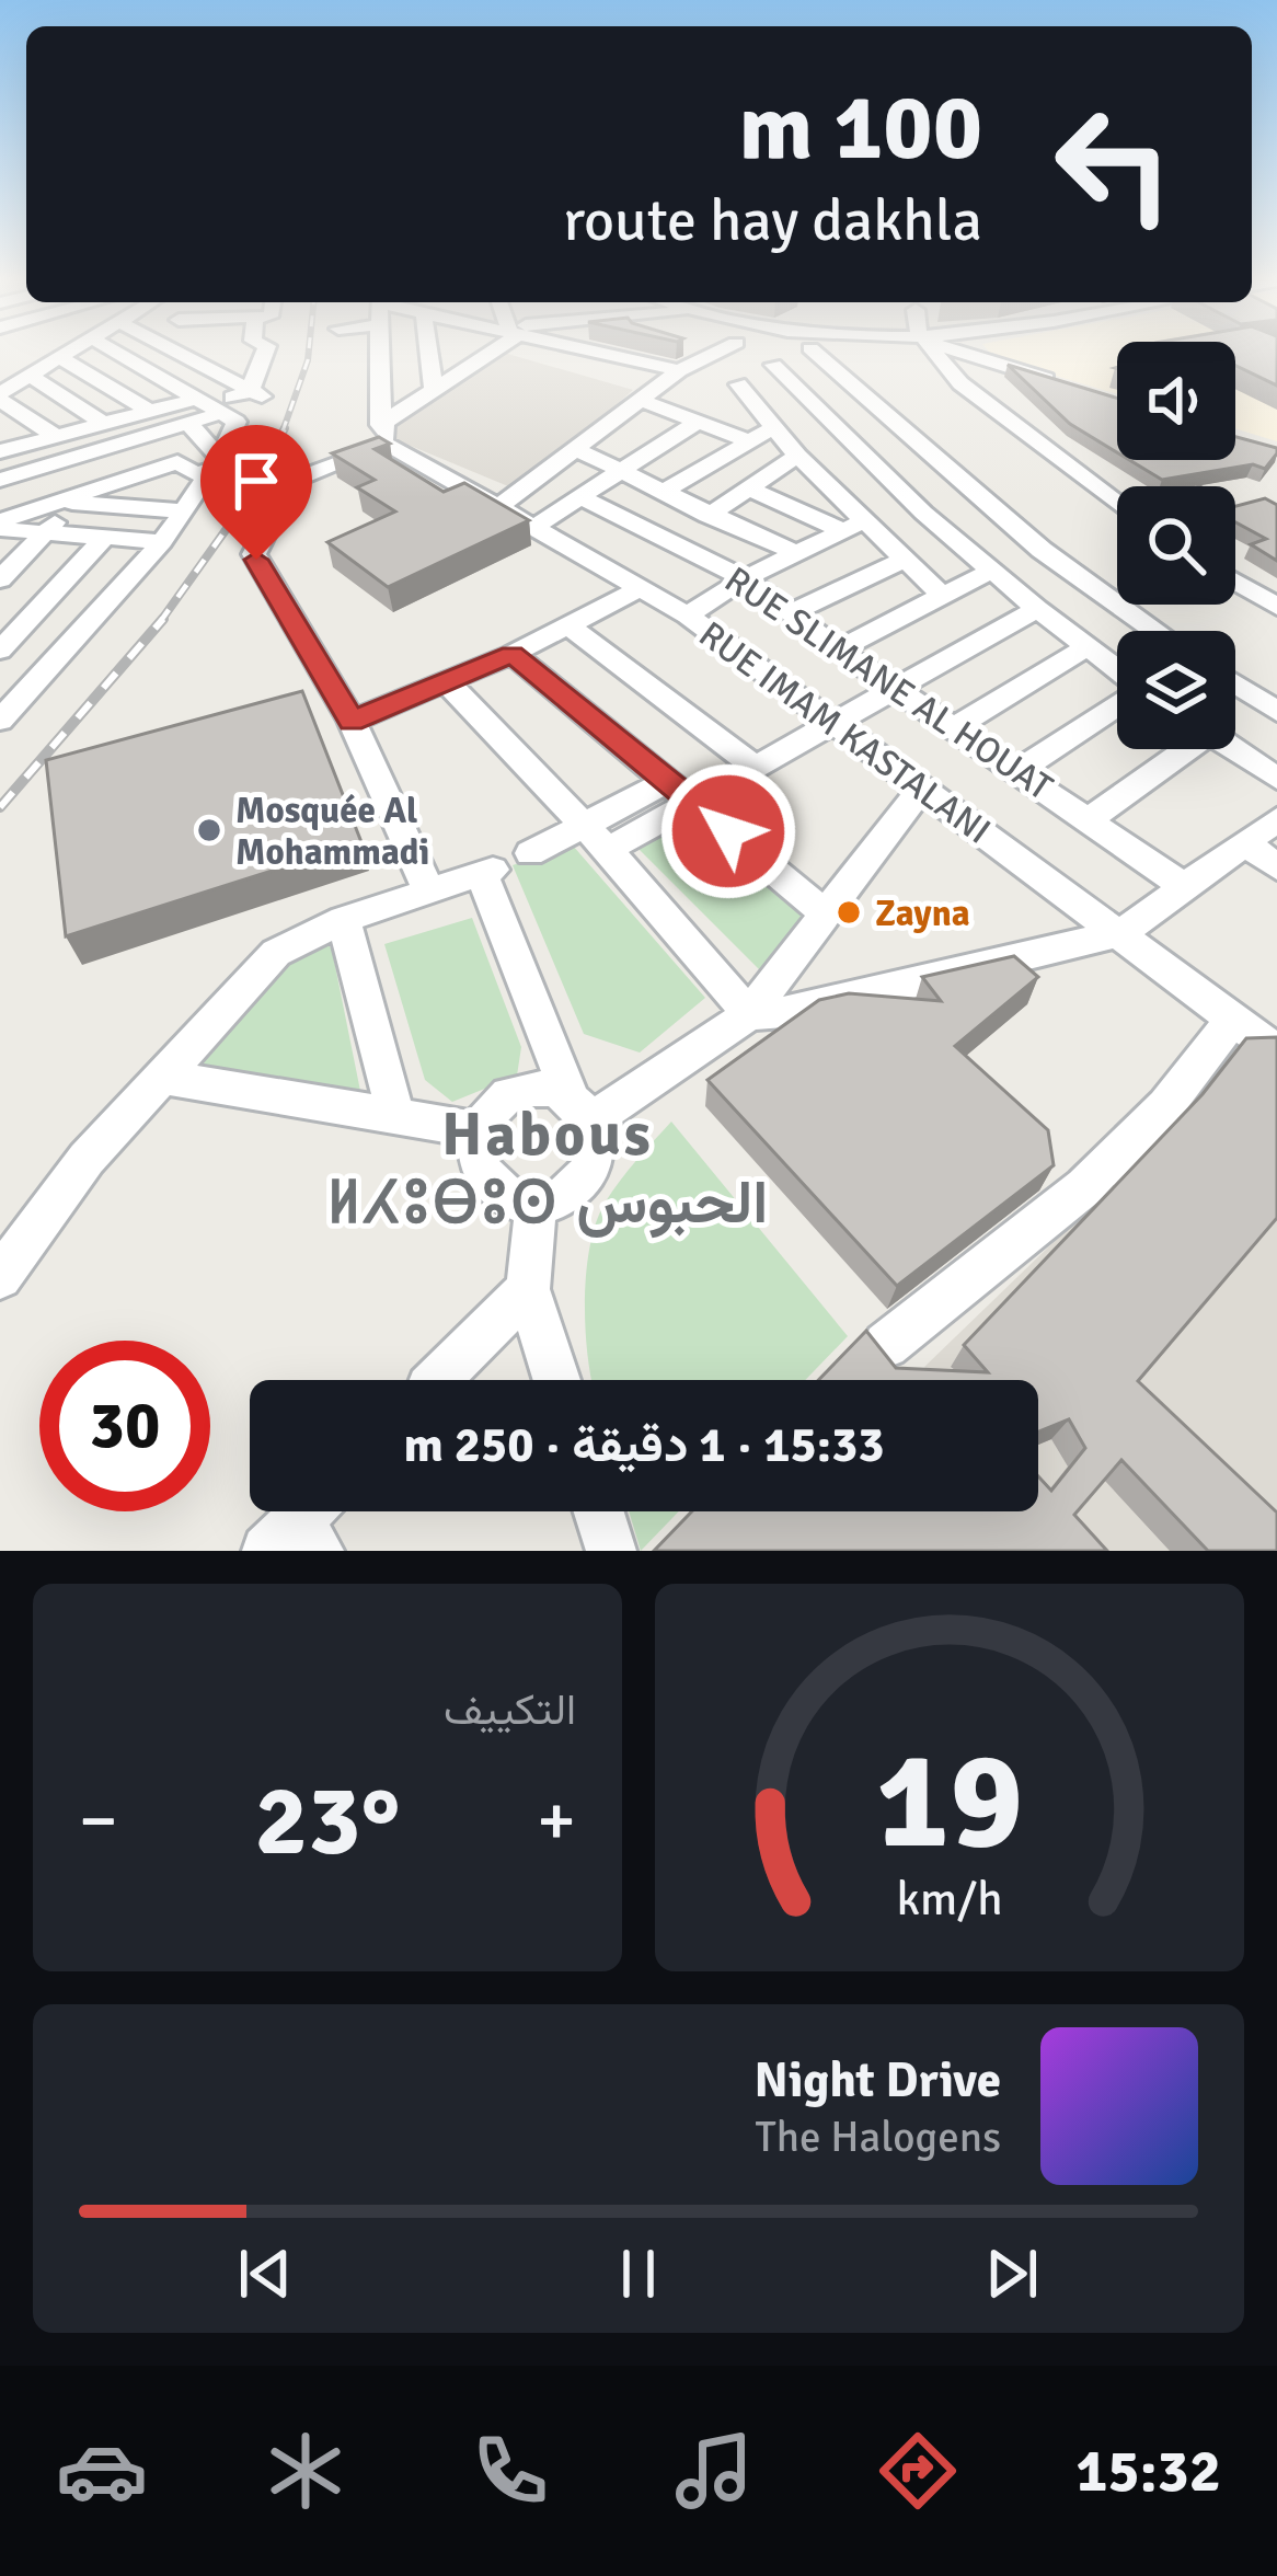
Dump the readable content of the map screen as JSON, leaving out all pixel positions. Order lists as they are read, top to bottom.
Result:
{
  "streets": {
    "street": ["RUE SLIMANE AL HOUAT", "RUE IMAM KASTALANI"]
  },
  "districts": ["Habous ⵍⵃⵓⴱⵓⵙ الحبوس"],
  "places": ["Mosquée Al Mohammadi", "Zayna"],
  "page": {
    "turn": ["100 m", "route hay dakhla"],
    "limit": "30",
    "trip": "15:33 · 1 دقيقة · 250 m",
    "tile": "التكييف",
    "heat": ["−", "23°", "+"],
    "song": ["Night Drive", "The Halogens"],
    "tabs": "15:32",
    "gauge": ["19", "km/h"]
  }
}
